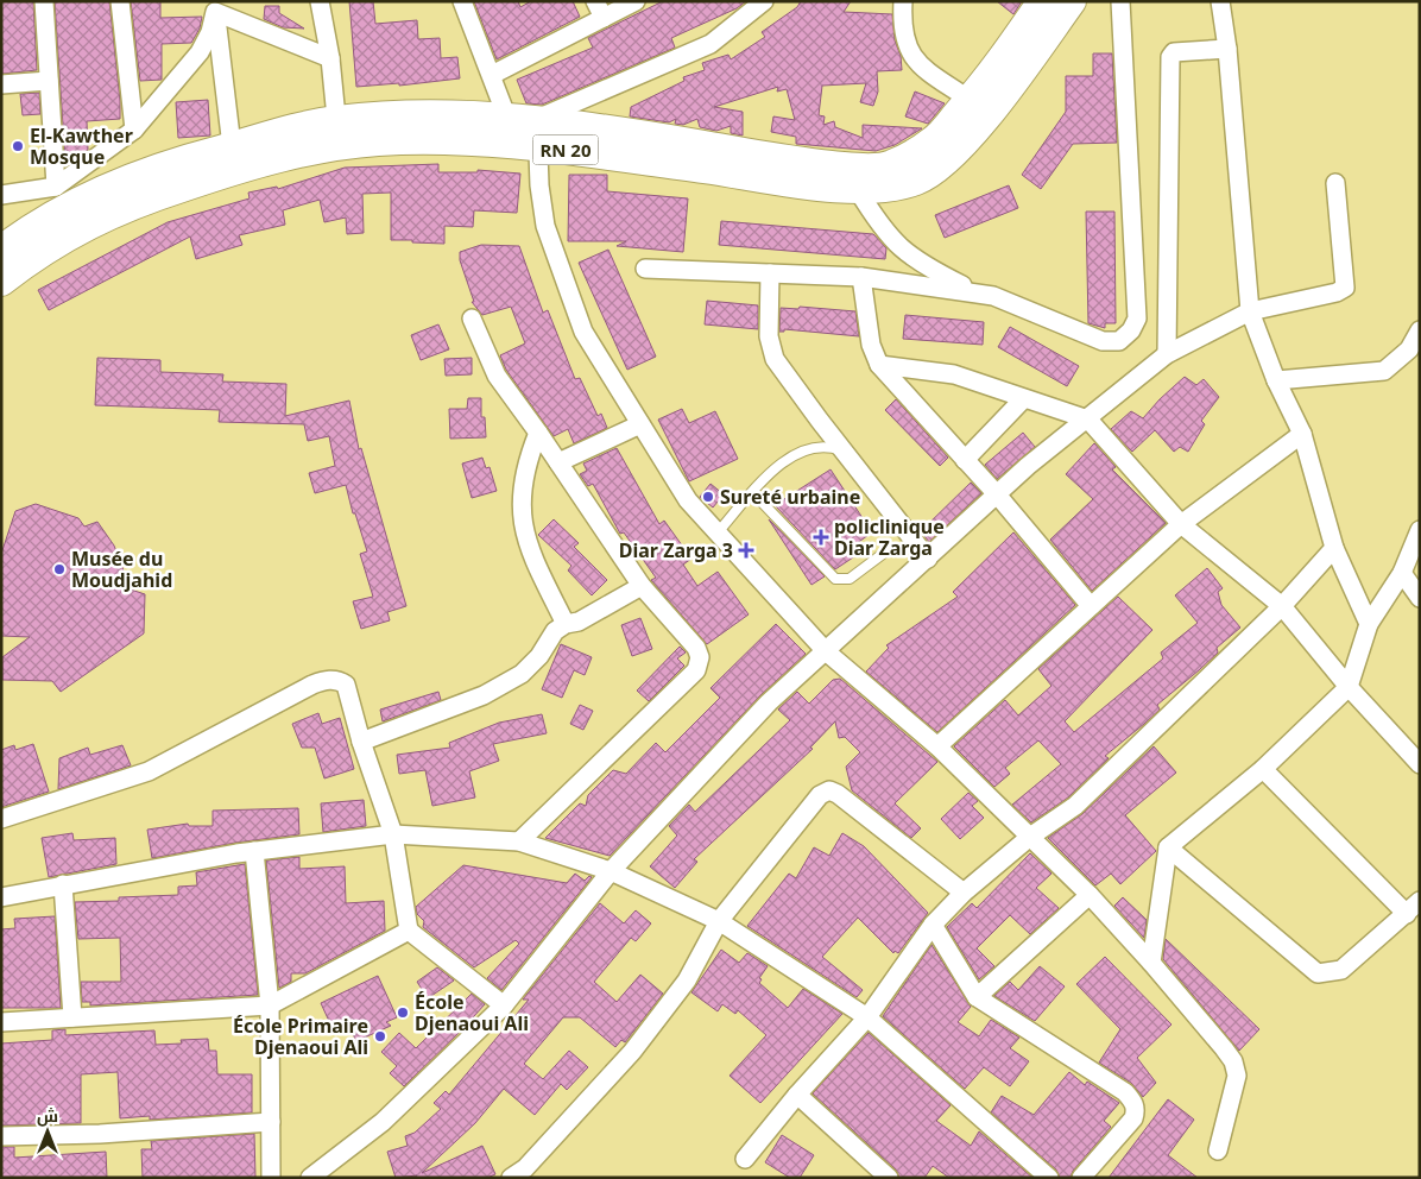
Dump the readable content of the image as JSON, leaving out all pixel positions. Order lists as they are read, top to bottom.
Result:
{
  "streets": {
    "main road": ["RN 20"]
  },
  "places": {
    "other": [
      "El-Kawther Mosque",
      "Sureté urbaine",
      "Musée du Moudjahid",
      "École Djenaoui Ali",
      "École Primaire Djenaoui Ali"
    ],
    "health": ["policlinique Diar Zarga", "Diar Zarga 3"]
  },
  "north": "top"
}
